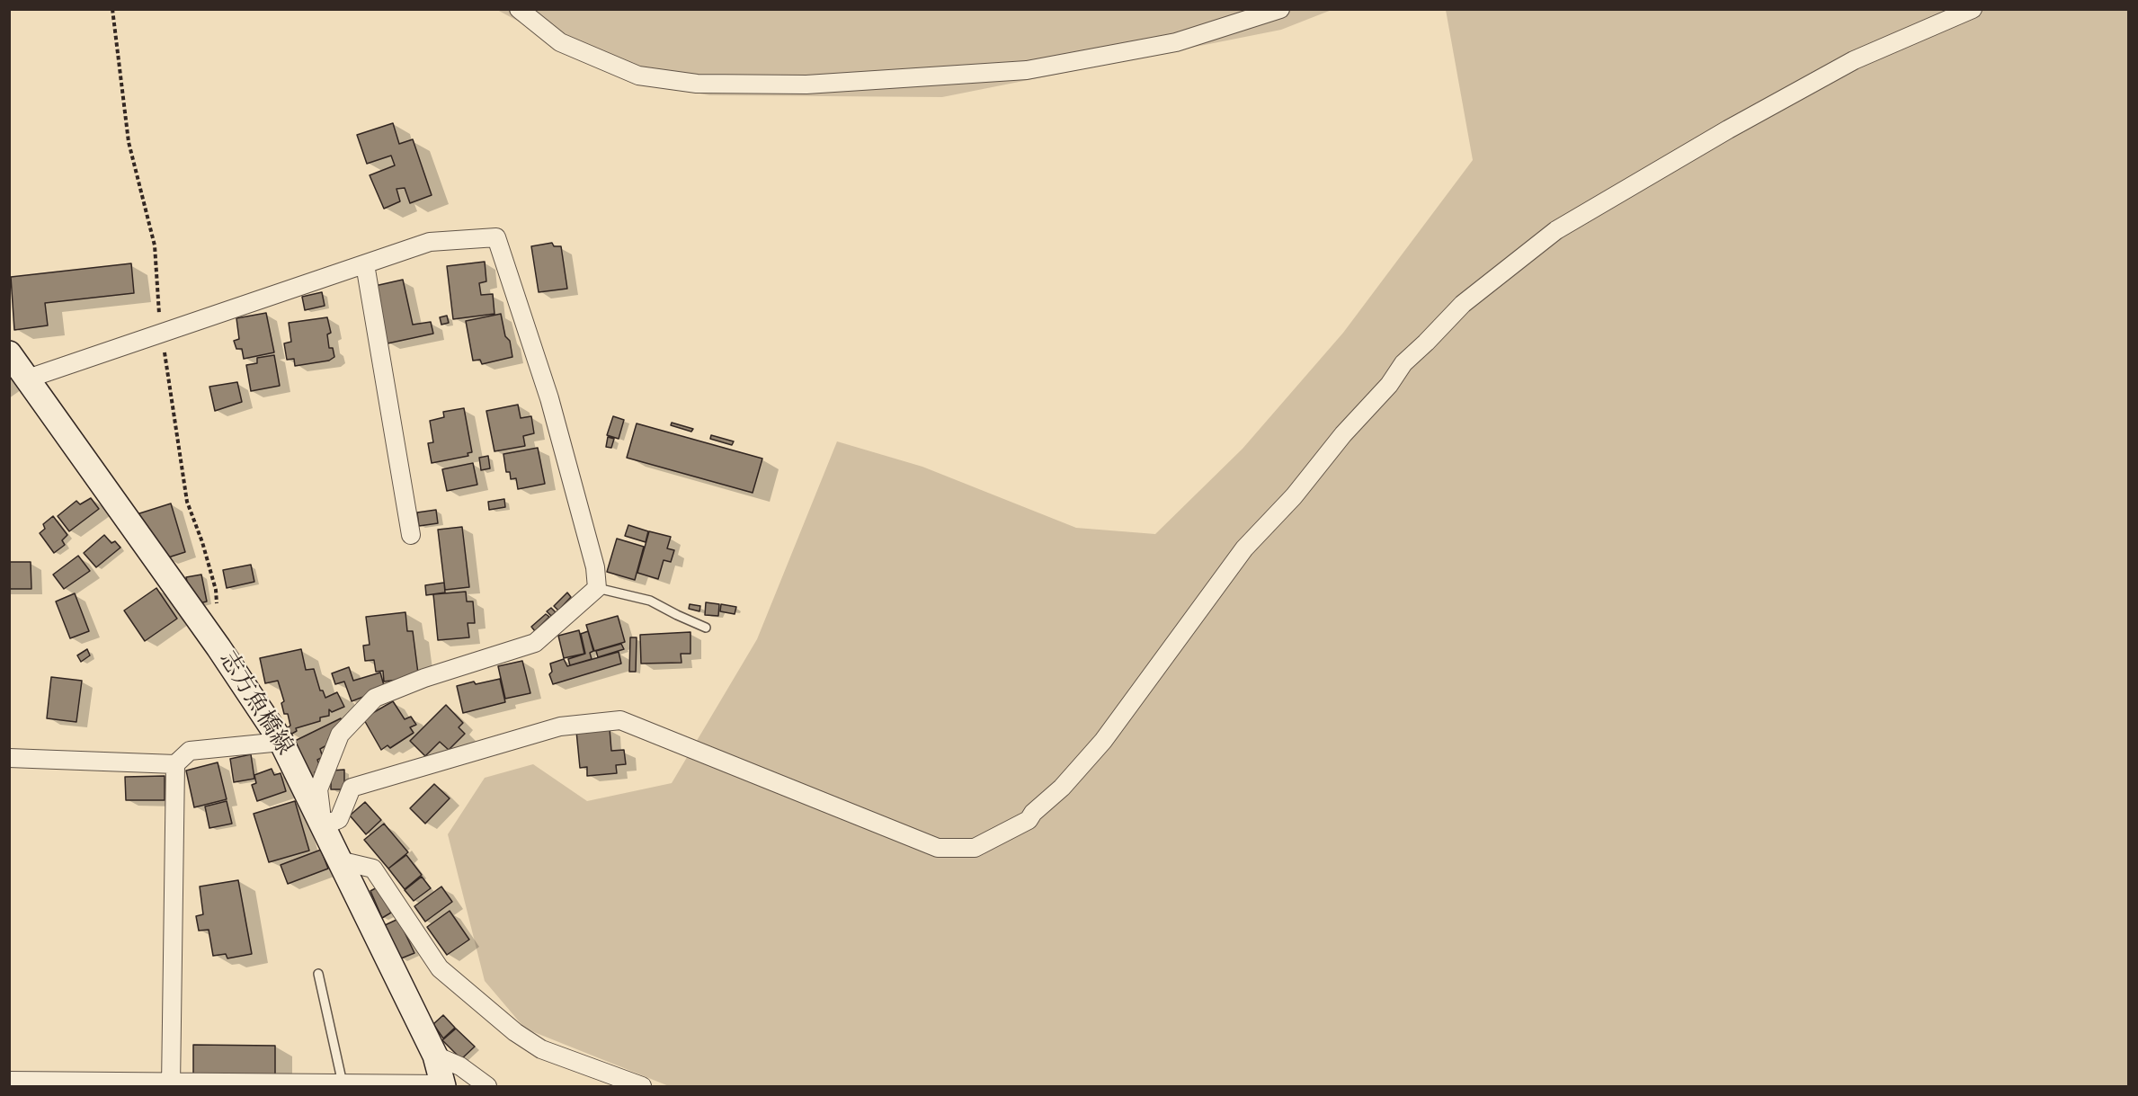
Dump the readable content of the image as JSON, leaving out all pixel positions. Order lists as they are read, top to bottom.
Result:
{
  "streets": {
    "main road": ["志方魚橋線"]
  }
}
